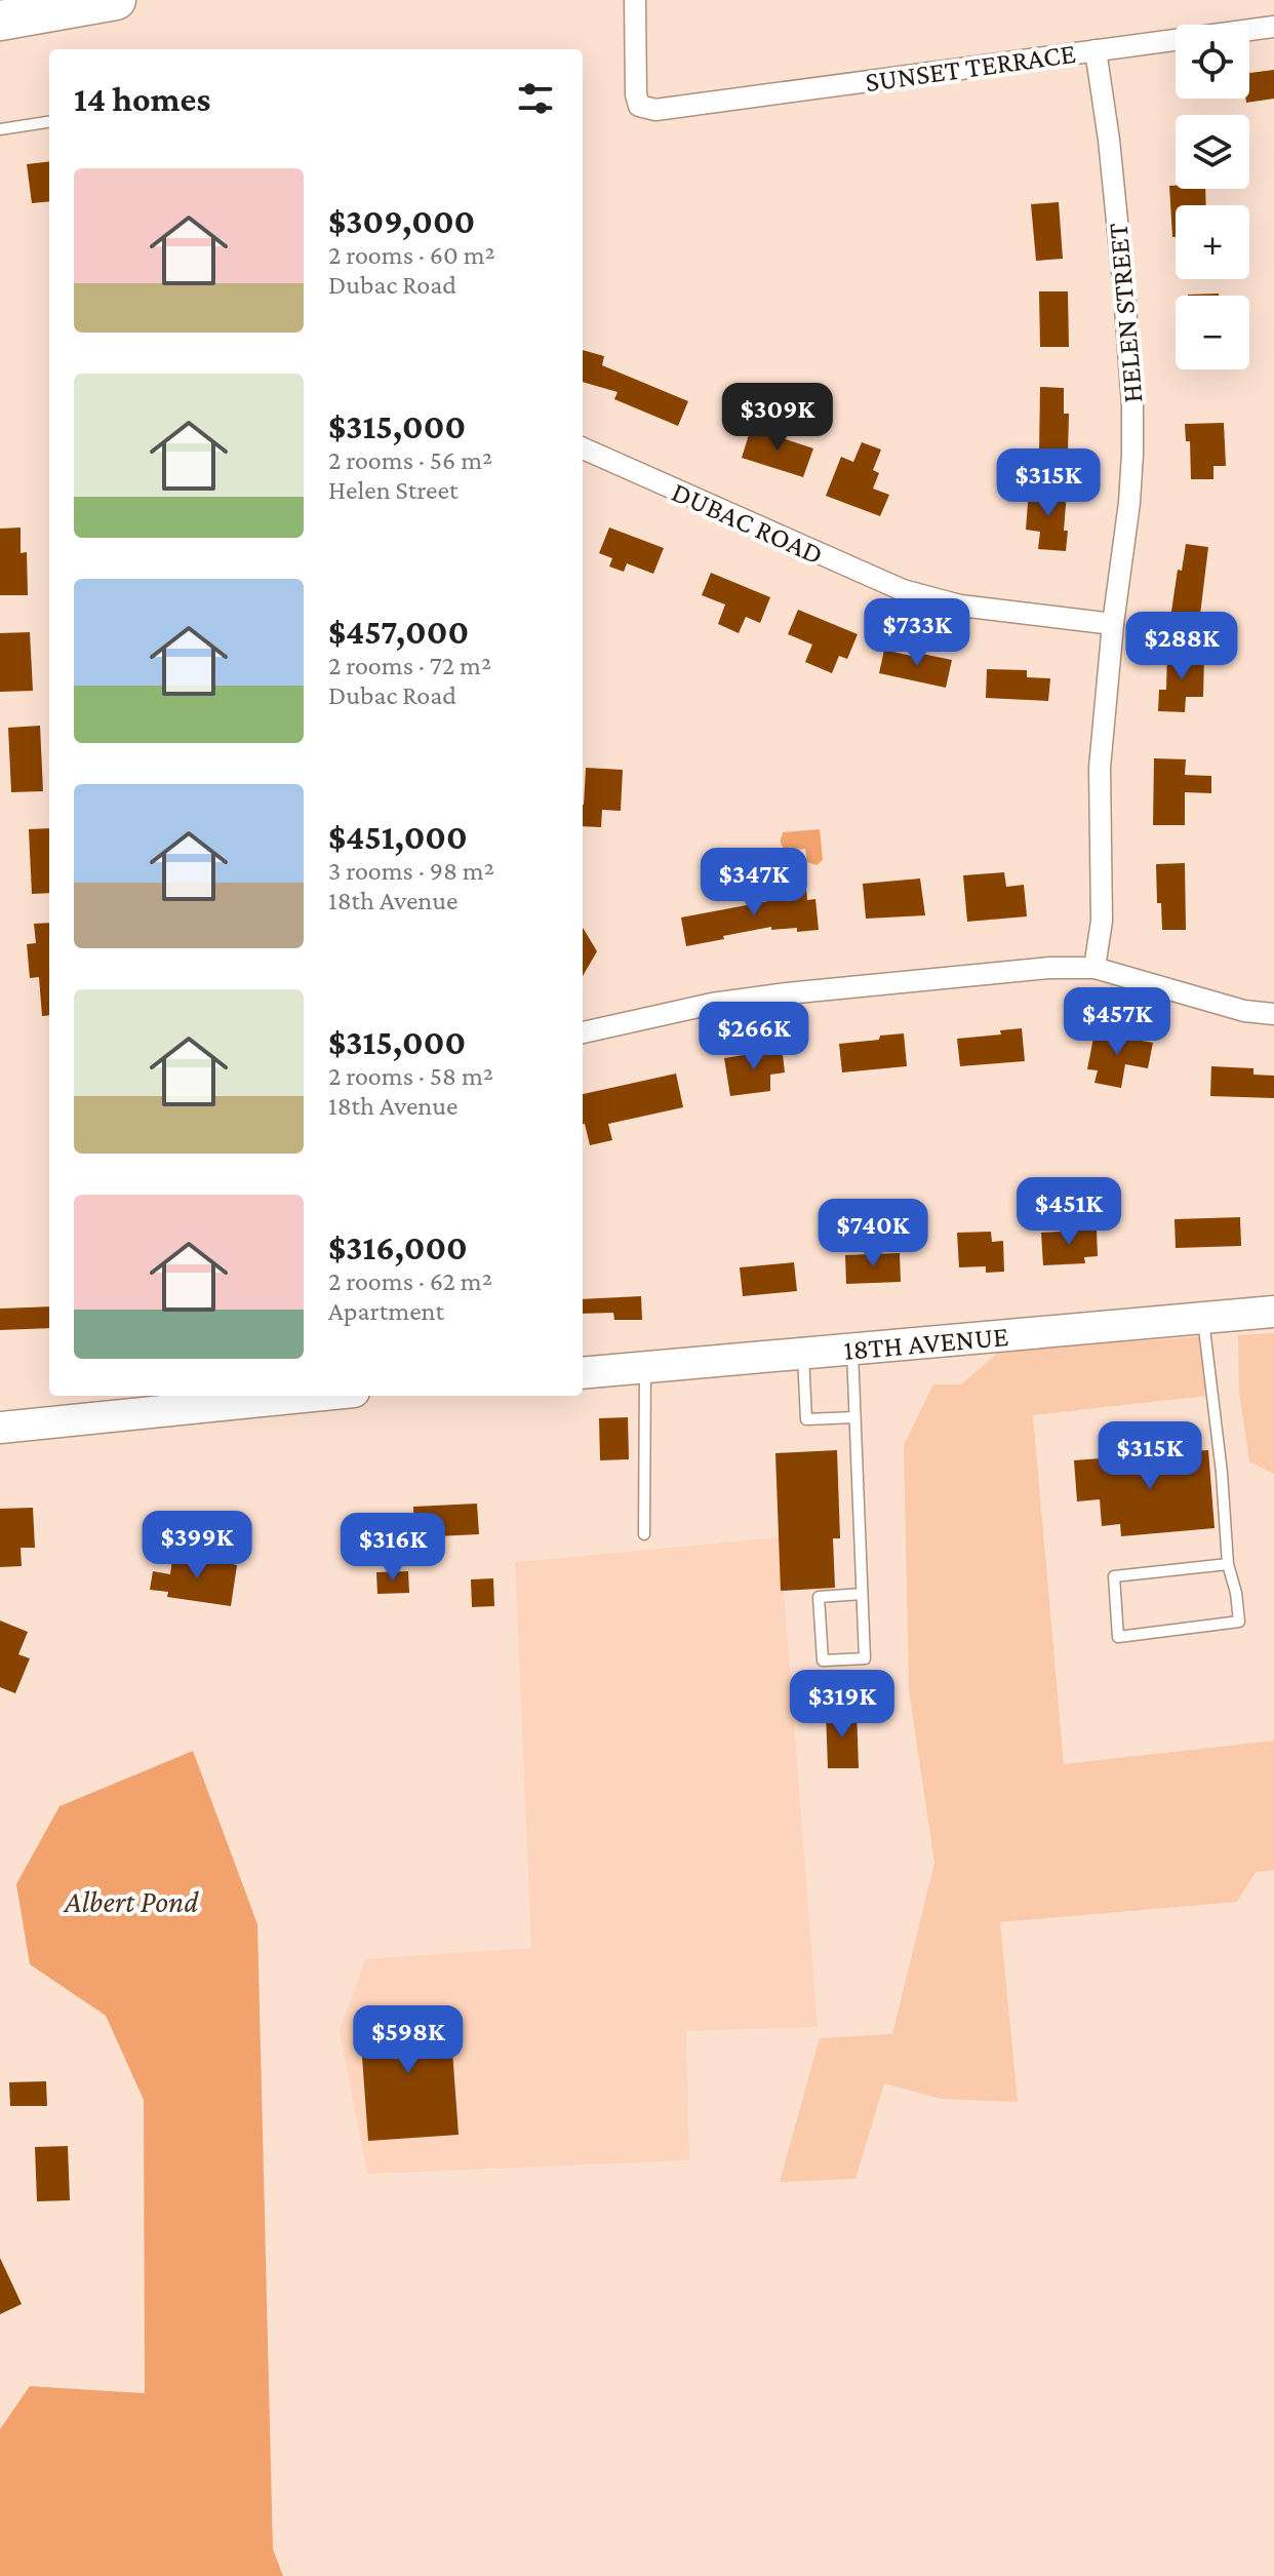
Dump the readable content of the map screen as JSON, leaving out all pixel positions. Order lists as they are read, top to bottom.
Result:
{
  "streets": {
    "street": [
      "SUNSET TERRACE",
      "HELEN STREET",
      "DUBAC ROAD",
      "18TH AVENUE"
    ]
  },
  "crossings": [
    ["SUNSET TERRACE", "HELEN STREET"],
    ["HELEN STREET", "DUBAC ROAD"]
  ],
  "water": ["Albert Pond"],
  "page": {
    "map_buttons": ["+", "−"],
    "heading": "14 homes",
    "list": [
      {
        "name": "$309,000",
        "note": "2 rooms · 60 m² · Dubac Road"
      },
      {
        "name": "$315,000",
        "note": "2 rooms · 56 m² · Helen Street"
      },
      {
        "name": "$457,000",
        "note": "2 rooms · 72 m² · Dubac Road"
      },
      {
        "name": "$451,000",
        "note": "3 rooms · 98 m² · 18th Avenue"
      },
      {
        "name": "$315,000",
        "note": "2 rooms · 58 m² · 18th Avenue"
      },
      {
        "name": "$316,000",
        "note": "2 rooms · 62 m² · Apartment"
      }
    ],
    "price": [
      "$309K",
      "$315K",
      "$733K",
      "$288K",
      "$347K",
      "$457K",
      "$266K",
      "$451K",
      "$740K",
      "$315K",
      "$399K",
      "$316K",
      "$319K",
      "$598K"
    ]
  }
}
